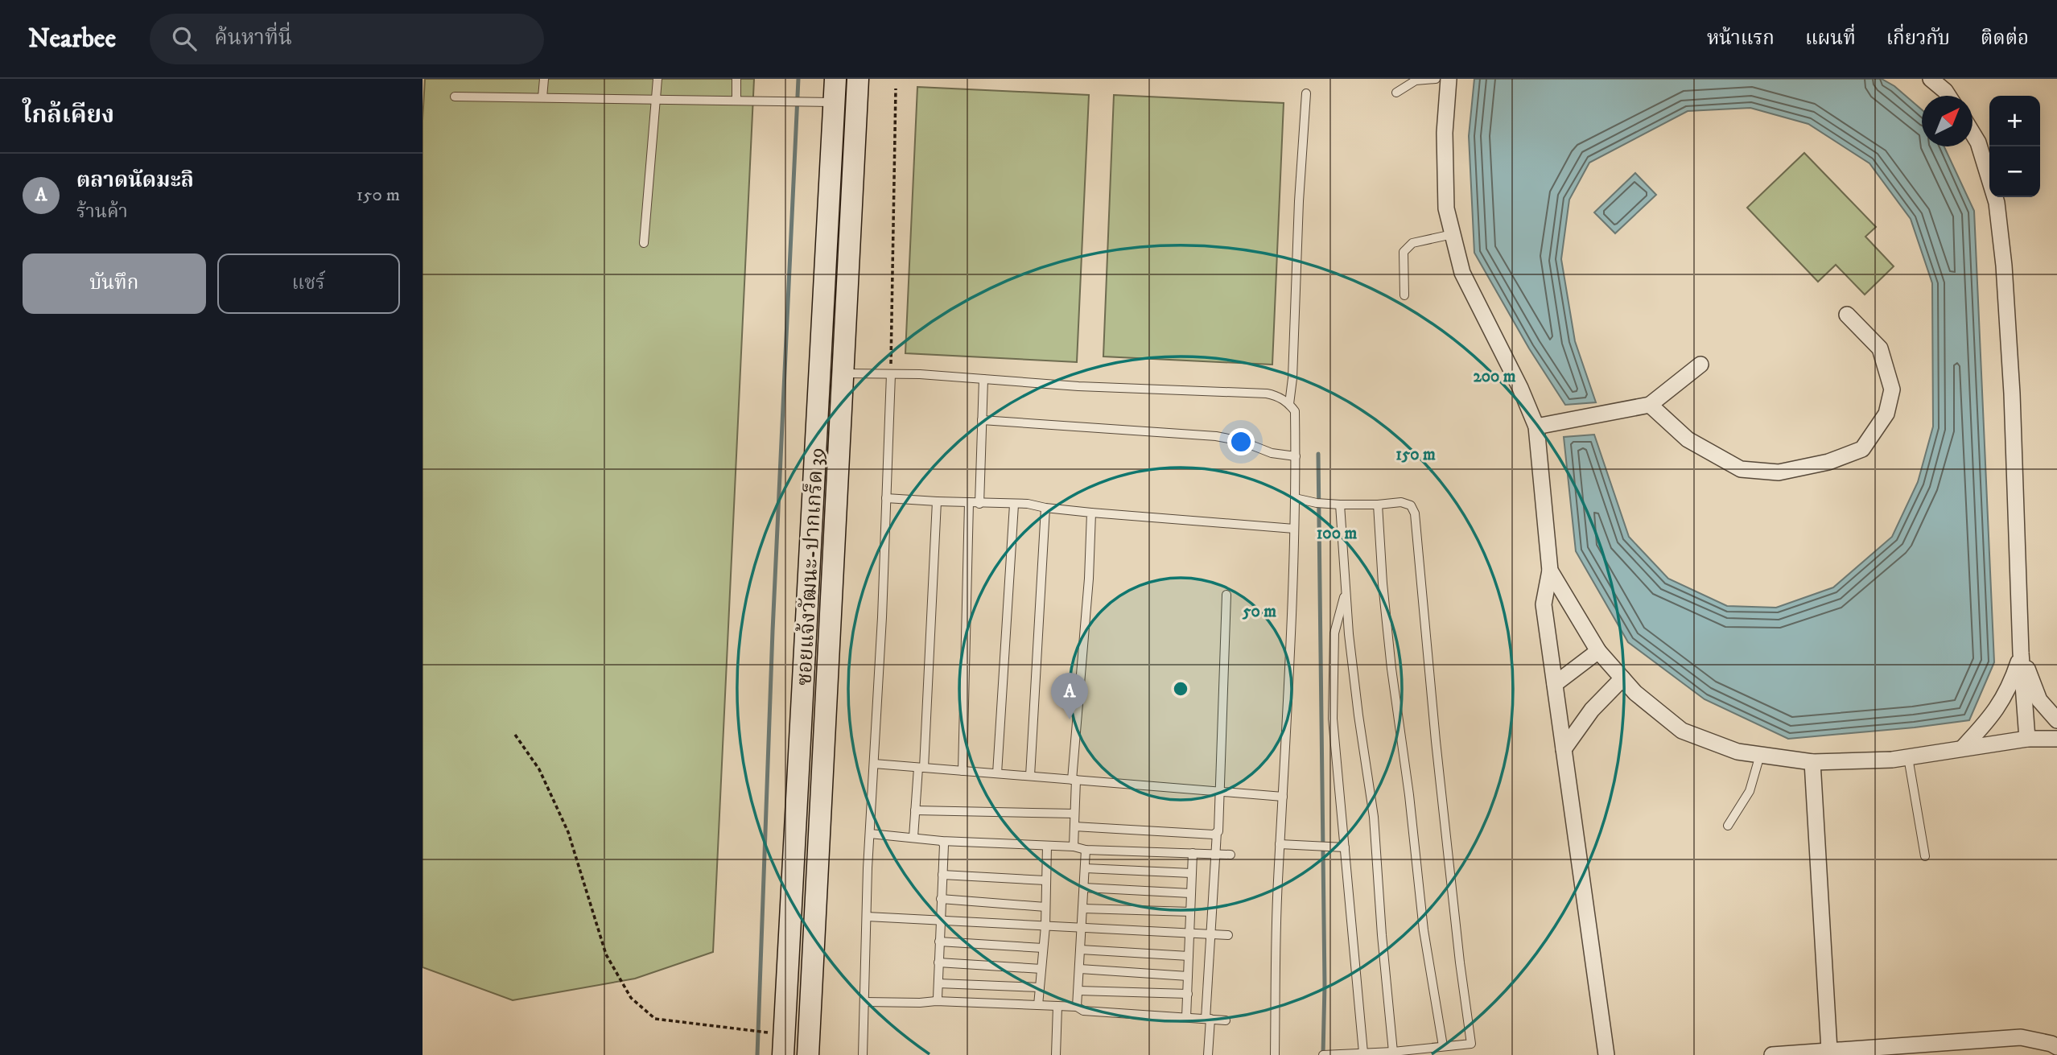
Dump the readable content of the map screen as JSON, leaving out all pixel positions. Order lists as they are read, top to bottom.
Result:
{
  "streets": {
    "main road": ["ซอยแจ้งวัฒนะ-ปากเกร็ด 39"]
  },
  "north": "top right",
  "page": {
    "header": "Nearbee",
    "search": "ค้นหาที่นี่",
    "nav": [
      "หน้าแรก",
      "แผนที่",
      "เกี่ยวกับ",
      "ติดต่อ"
    ],
    "heading": "ใกล้เคียง",
    "map_buttons": ["+", "−"],
    "list": [
      {
        "mark": "A",
        "name": "ตลาดนัดมะลิ",
        "note": "ร้านค้า",
        "value": "150 m"
      }
    ],
    "buttons": ["บันทึก", "แชร์"],
    "pins": "A"
  },
  "rings": [
    "200 m",
    "150 m",
    "100 m",
    "50 m"
  ]
}
